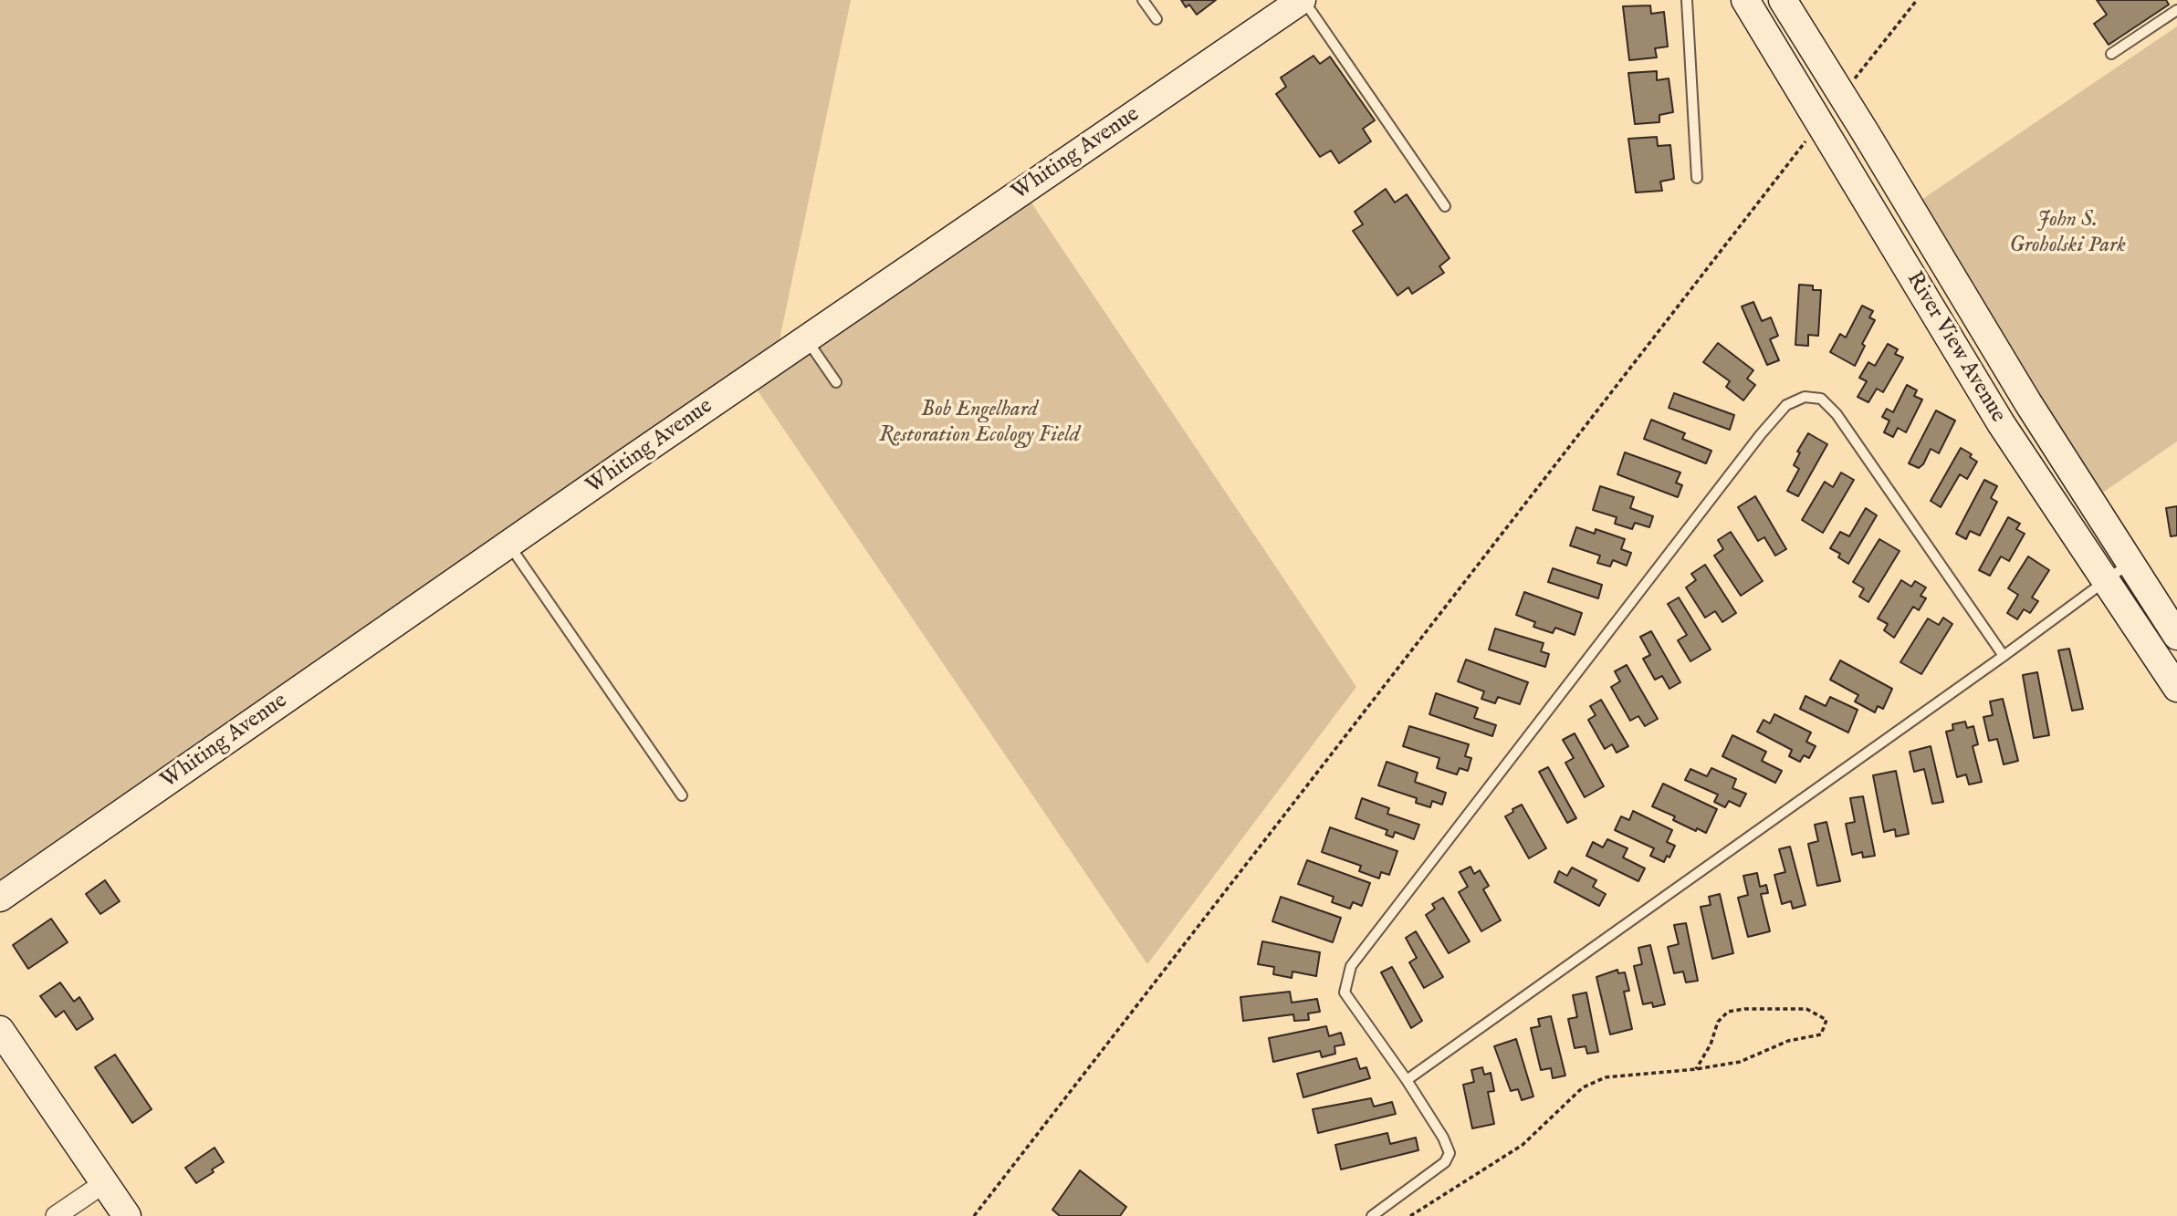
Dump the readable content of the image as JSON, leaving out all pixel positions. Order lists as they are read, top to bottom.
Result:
{
  "streets": {
    "street": ["Whiting Avenue", "River View Avenue"]
  },
  "parks": ["John S. Groholski Park", "Bob Engelhard Restoration Ecology Field"]
}
